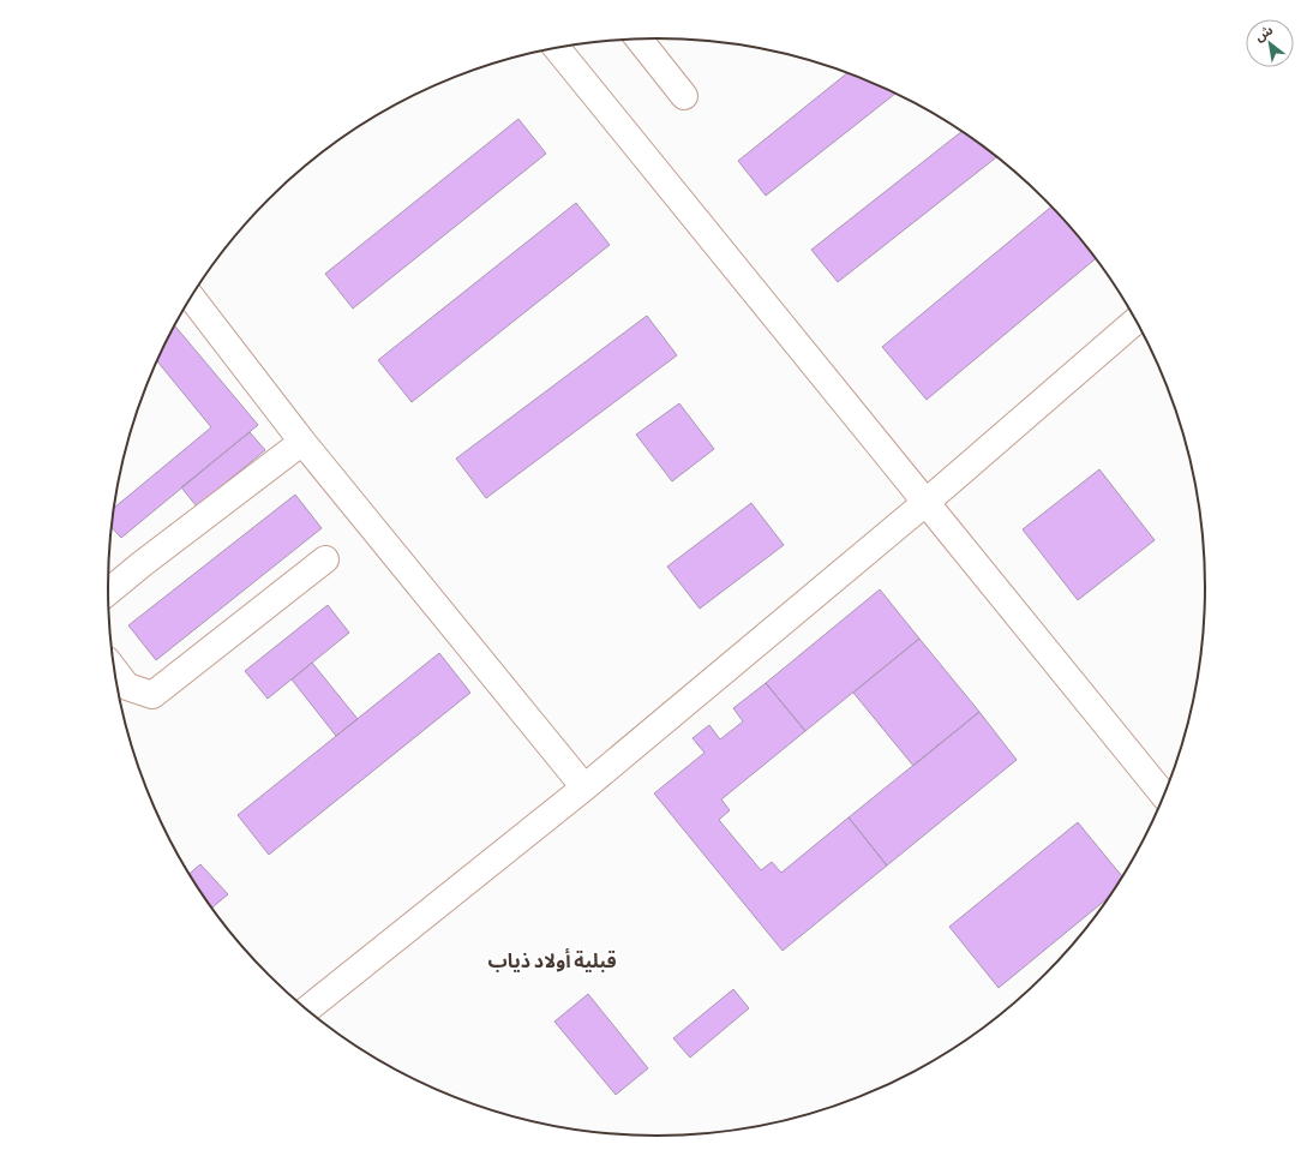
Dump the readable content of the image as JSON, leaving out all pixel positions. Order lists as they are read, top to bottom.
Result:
{
  "districts": ["قبلية أولاد ذياب"],
  "north": "top left"
}
